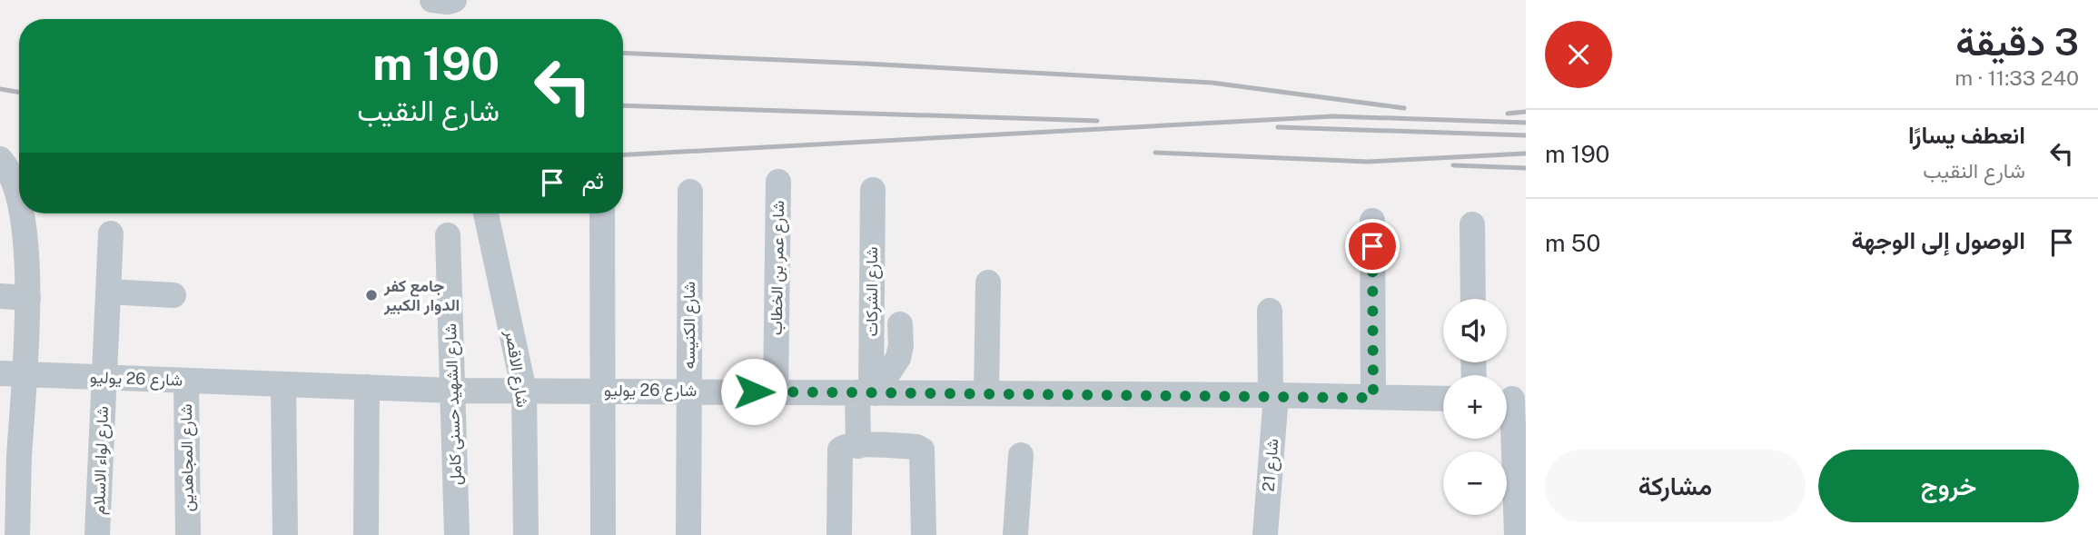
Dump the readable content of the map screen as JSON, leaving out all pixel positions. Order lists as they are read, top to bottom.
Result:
{
  "streets": {
    "street": [
      "شارع عمر بن الخطاب",
      "شارع الشركات",
      "شارع الكنيسه",
      "شارع الاقصر",
      "شارع 26 يوليو",
      "شارع الشهيد حسنى كامل",
      "شارع المجاهدين",
      "شارع لواء الاسلام",
      "شارع 21"
    ]
  },
  "crossings": [
    ["شارع عمر بن الخطاب", "شارع 26 يوليو"],
    ["شارع الشركات", "شارع 26 يوليو"],
    ["شارع الكنيسه", "شارع 26 يوليو"],
    ["شارع الاقصر", "شارع 26 يوليو"],
    ["شارع 26 يوليو", "شارع الشهيد حسنى كامل"],
    ["شارع 26 يوليو", "شارع المجاهدين"],
    ["شارع 26 يوليو", "شارع لواء الاسلام"],
    ["شارع 26 يوليو", "شارع 21"]
  ],
  "places": ["جامع كفر الدوار الكبير"],
  "page": {
    "heading": ["3 دقيقة", "240 m · 11:33"],
    "turn": ["190 m", "شارع النقيب"],
    "list": [
      {
        "name": "انعطف يسارًا",
        "note": "شارع النقيب",
        "value": "190 m"
      },
      {
        "name": "الوصول إلى الوجهة",
        "value": "50 m"
      }
    ],
    "then": "ثم",
    "map_buttons": ["+", "−"],
    "buttons": ["خروج", "مشاركة"]
  }
}
